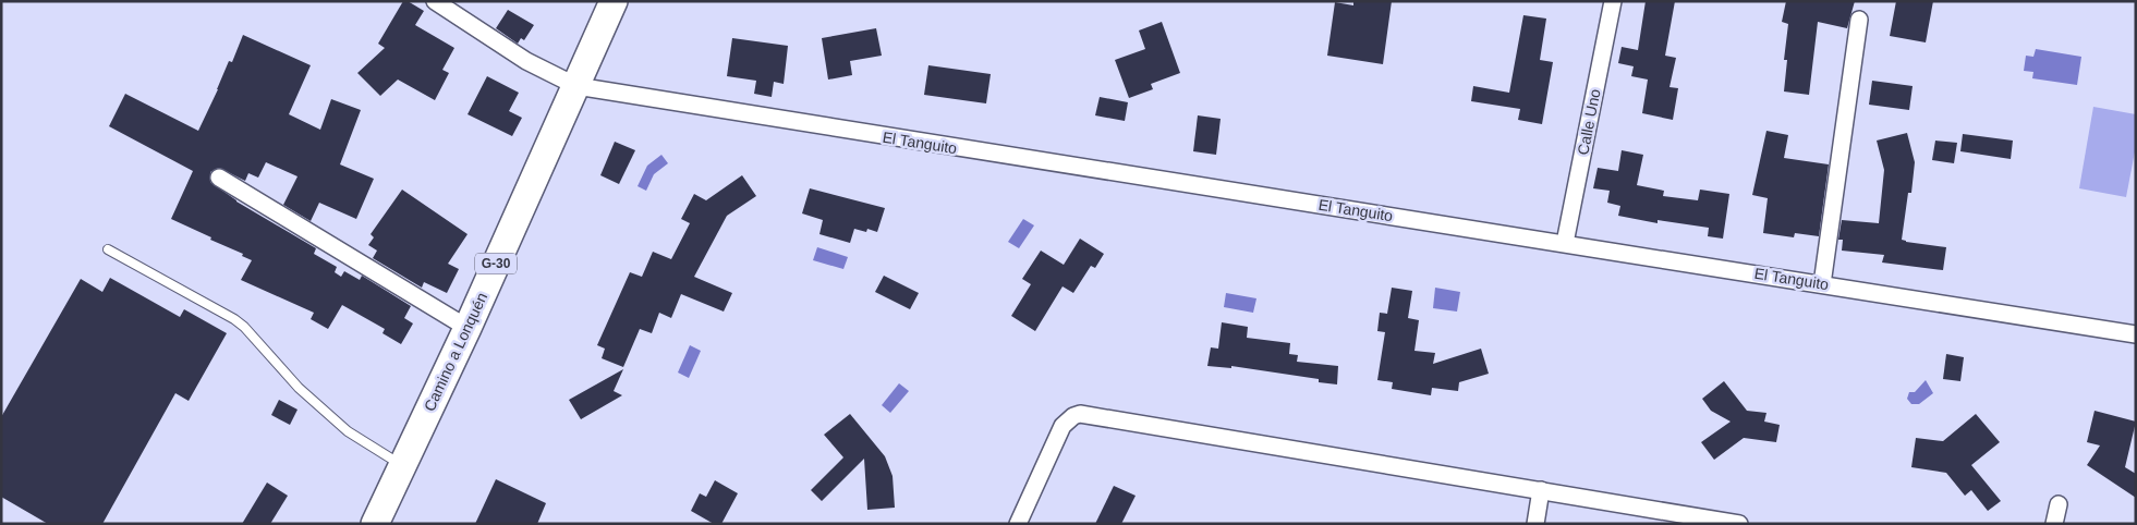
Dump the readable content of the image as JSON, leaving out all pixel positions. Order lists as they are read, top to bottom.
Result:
{
  "streets": {
    "main road": ["G-30", "Camino a Lonquén"],
    "street": ["Calle Uno", "El Tanguito"]
  },
  "crossings": [
    ["Calle Uno", "El Tanguito"],
    ["El Tanguito", "Camino a Lonquén"]
  ]
}
